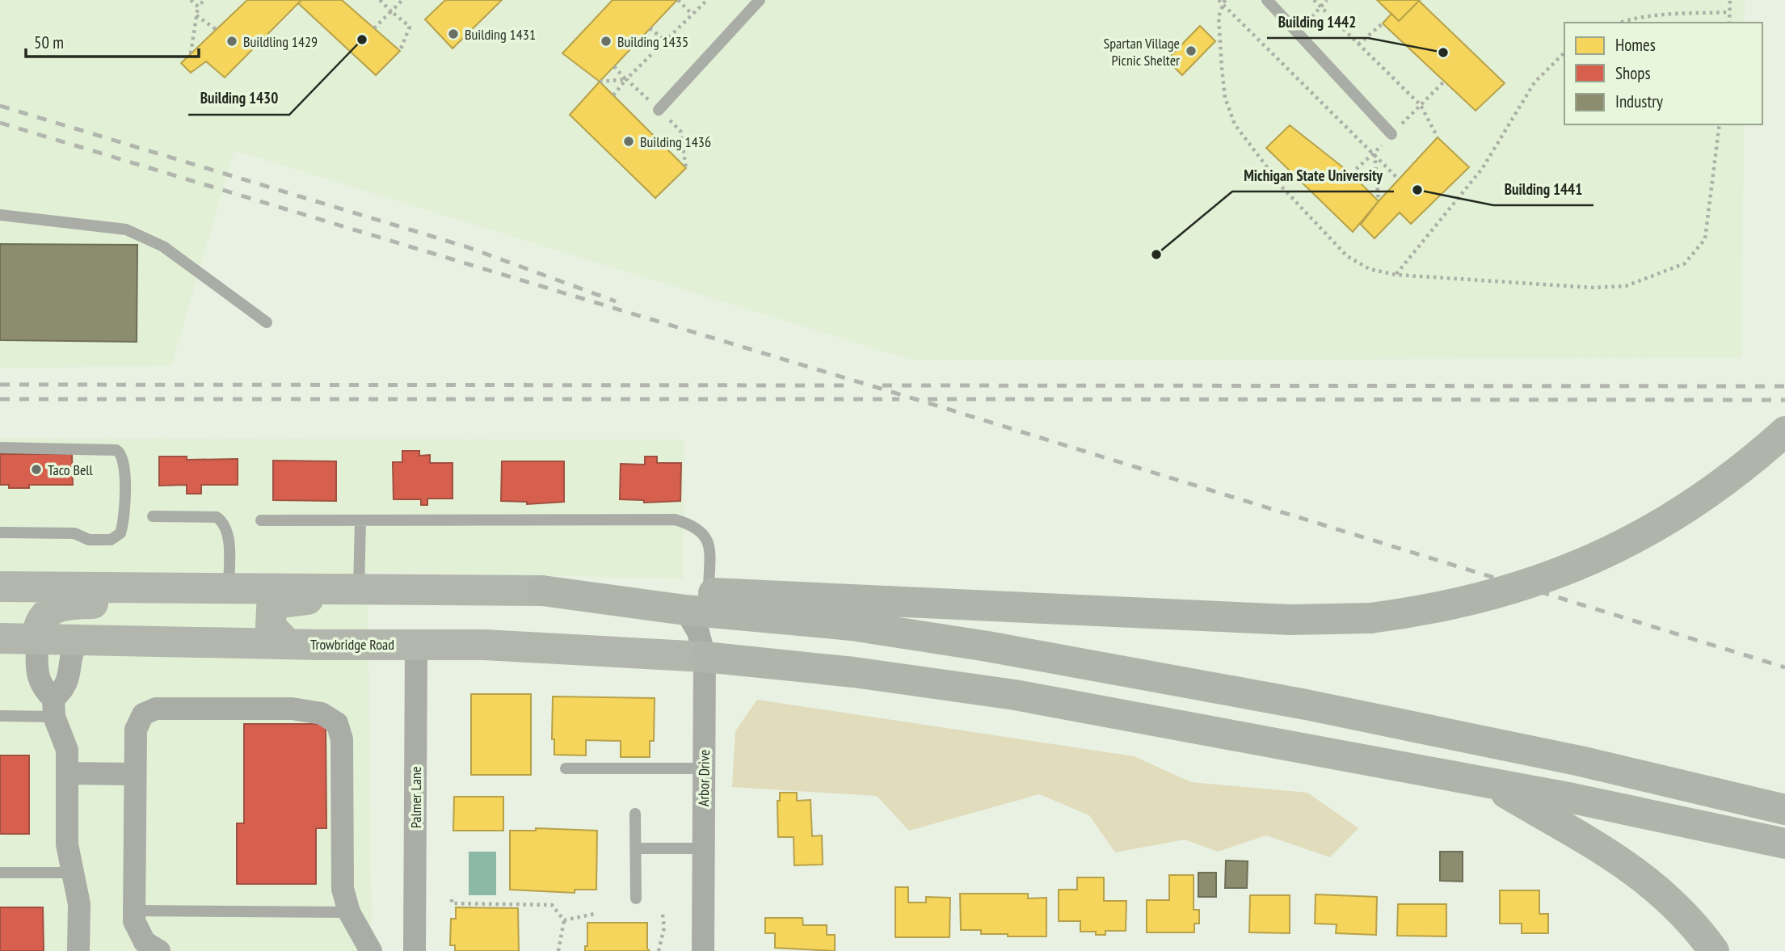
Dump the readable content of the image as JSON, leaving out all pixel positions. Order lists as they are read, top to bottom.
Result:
{
  "streets": {
    "street": ["Trowbridge Road", "Arbor Drive", "Palmer Lane"]
  },
  "crossings": [
    ["Trowbridge Road", "Arbor Drive"],
    ["Trowbridge Road", "Palmer Lane"]
  ],
  "places": [
    "Building 1431",
    "Building 1430",
    "Buildling 1429",
    "Building 1435",
    "Spartan Village Picnic Shelter",
    "Building 1442",
    "Building 1436",
    "Building 1441",
    "Michigan State University",
    "Taco Bell"
  ],
  "legend": ["Homes", "Shops", "Industry"],
  "scale_bar": "50 m"
}
